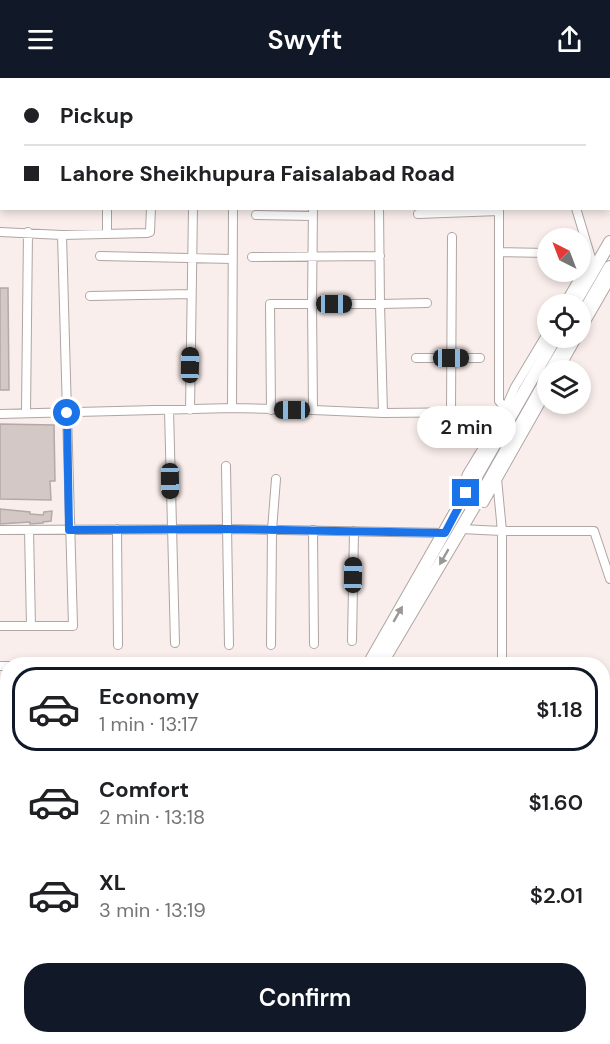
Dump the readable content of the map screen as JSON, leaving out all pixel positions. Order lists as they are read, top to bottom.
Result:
{
  "north": "top left",
  "page": {
    "header": "Swyft",
    "banner": ["Pickup", "Lahore Sheikhupura Faisalabad Road"],
    "bubble": "2 min",
    "list": [
      {
        "name": "Economy",
        "note": "1 min · 13:17",
        "value": "$1.18"
      },
      {
        "name": "Comfort",
        "note": "2 min · 13:18",
        "value": "$1.60"
      },
      {
        "name": "XL",
        "note": "3 min · 13:19",
        "value": "$2.01"
      }
    ],
    "buttons": "Confirm"
  }
}
